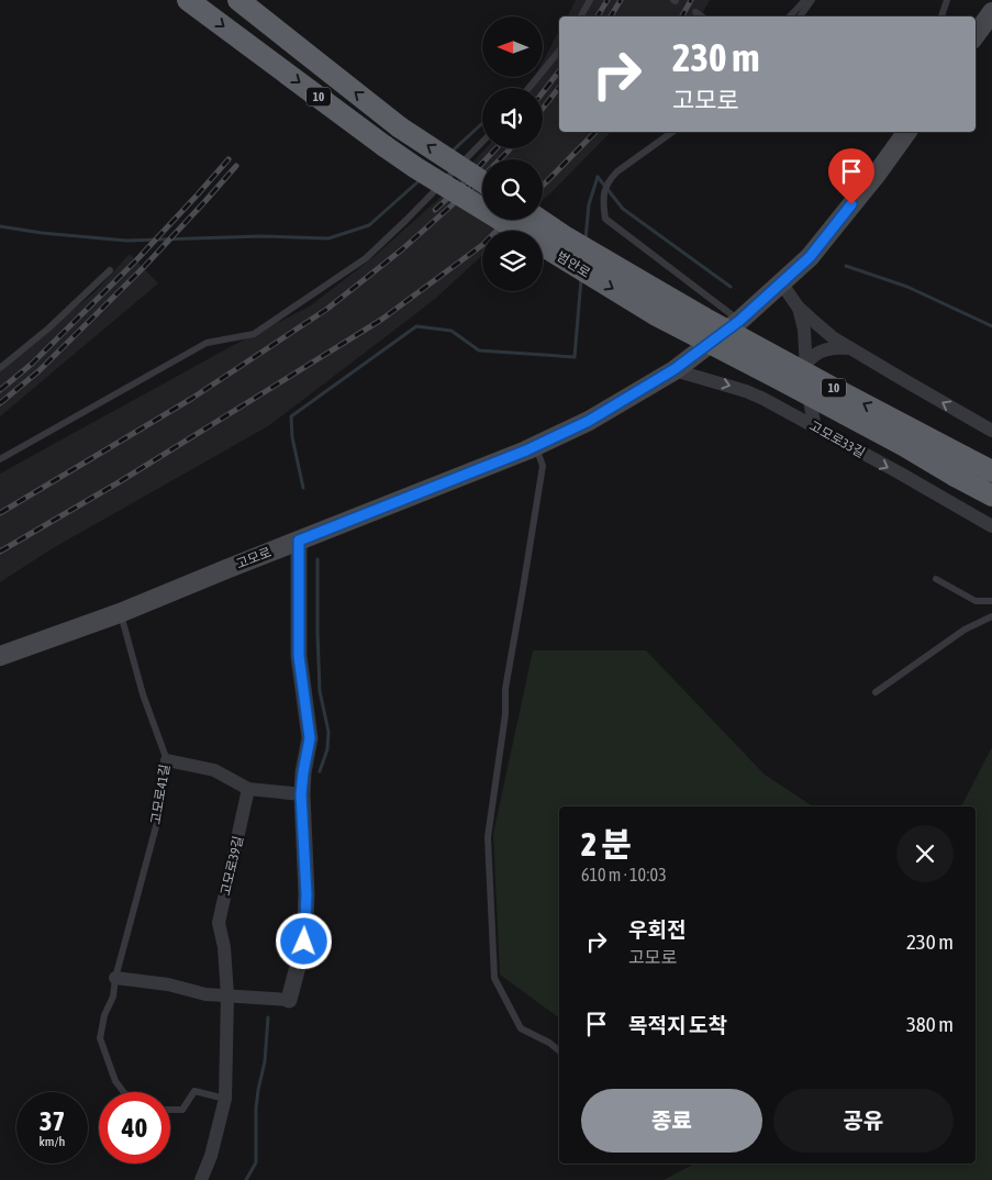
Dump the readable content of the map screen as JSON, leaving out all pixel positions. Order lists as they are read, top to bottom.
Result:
{
  "streets": {
    "highway": ["10", "범안로"],
    "main road": ["고모로"],
    "street": ["고모로33길", "고모로39길"],
    "lane": ["고모로41길"]
  },
  "crossings": [
    ["10", "범안로"],
    ["고모로33길", "고모로"],
    ["고모로", "고모로41길"]
  ],
  "north": "left",
  "page": {
    "turn": ["230 m", "고모로"],
    "heading": ["2 분", "610 m · 10:03"],
    "list": [
      {
        "name": "우회전",
        "note": "고모로",
        "value": "230 m"
      },
      {
        "name": "목적지 도착",
        "value": "380 m"
      }
    ],
    "buttons": ["종료", "공유"],
    "speed": "37 km/h",
    "limit": "40"
  }
}
